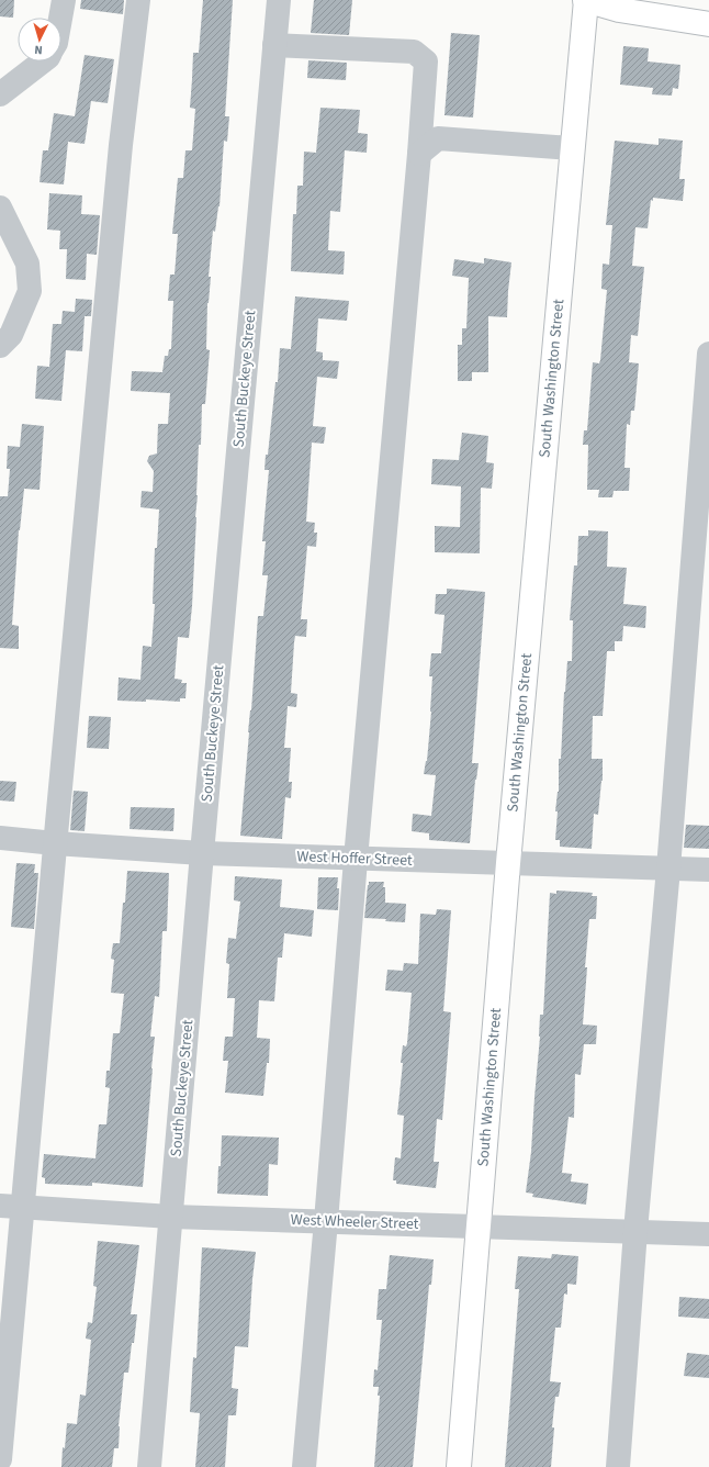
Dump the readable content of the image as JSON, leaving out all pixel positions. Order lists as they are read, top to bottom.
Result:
{
  "streets": {
    "main road": ["South Washington Street"],
    "street": ["South Buckeye Street", "West Hoffer Street", "West Wheeler Street"]
  },
  "crossings": [
    ["South Buckeye Street", "West Hoffer Street"],
    ["South Buckeye Street", "West Wheeler Street"],
    ["South Washington Street", "West Hoffer Street"],
    ["South Washington Street", "West Wheeler Street"]
  ],
  "north": "bottom"
}
